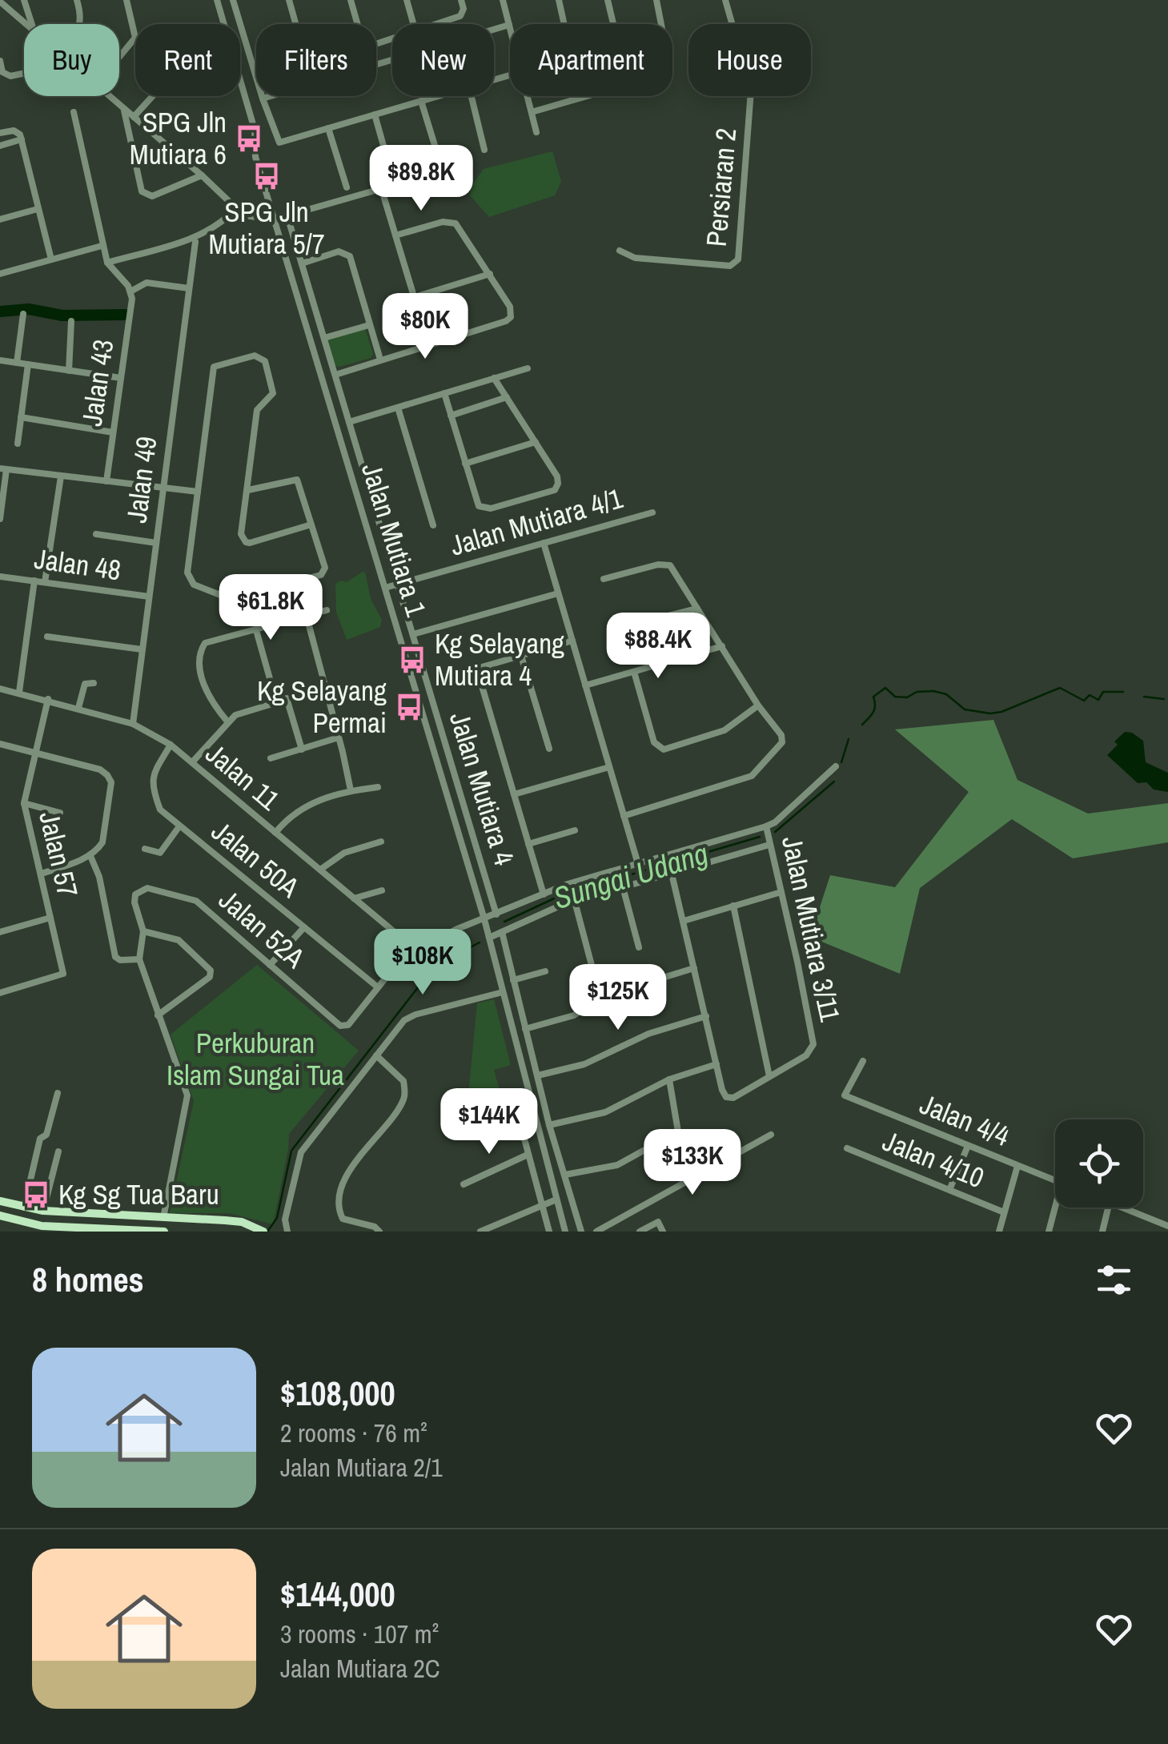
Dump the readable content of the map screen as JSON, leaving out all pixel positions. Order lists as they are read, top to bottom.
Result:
{
  "streets": {
    "street": [
      "Persiaran 2",
      "Jalan 43",
      "Jalan 49",
      "Jalan Mutiara 4/1",
      "Jalan Mutiara 1",
      "Jalan 48",
      "Jalan 11",
      "Jalan Mutiara 4",
      "Jalan 57",
      "Jalan 50A",
      "Jalan 52A",
      "Jalan Mutiara 3/11",
      "Jalan 4/4",
      "Jalan 4/10"
    ]
  },
  "crossings": [
    ["Jalan 49", "Jalan 48"],
    ["Jalan 49", "Jalan 11"],
    ["Jalan Mutiara 4/1", "Jalan Mutiara 1"],
    ["Jalan Mutiara 4/1", "Jalan Mutiara 4"],
    ["Jalan 11", "Jalan 57"],
    ["Jalan 11", "Jalan 50A"],
    ["Jalan 50A", "Jalan 52A"]
  ],
  "water": ["Sungai Udang"],
  "parks": ["Perkuburan Islam Sungai Tua"],
  "places": {
    "bus stop": [
      "SPG Jln Mutiara 6",
      "SPG Jln Mutiara 5/7",
      "Kg Selayang Mutiara 4",
      "Kg Selayang Permai",
      "Kg Sg Tua Baru"
    ]
  },
  "page": {
    "chip": [
      "Buy",
      "Rent",
      "Filters",
      "New",
      "Apartment",
      "House"
    ],
    "price": [
      "$89.8K",
      "$80K",
      "$61.8K",
      "$88.4K",
      "$108K",
      "$125K",
      "$144K",
      "$133K"
    ],
    "heading": "8 homes",
    "list": [
      {
        "name": "$108,000",
        "note": "2 rooms · 76 m² · Jalan Mutiara 2/1"
      },
      {
        "name": "$144,000",
        "note": "3 rooms · 107 m² · Jalan Mutiara 2C"
      }
    ]
  }
}
